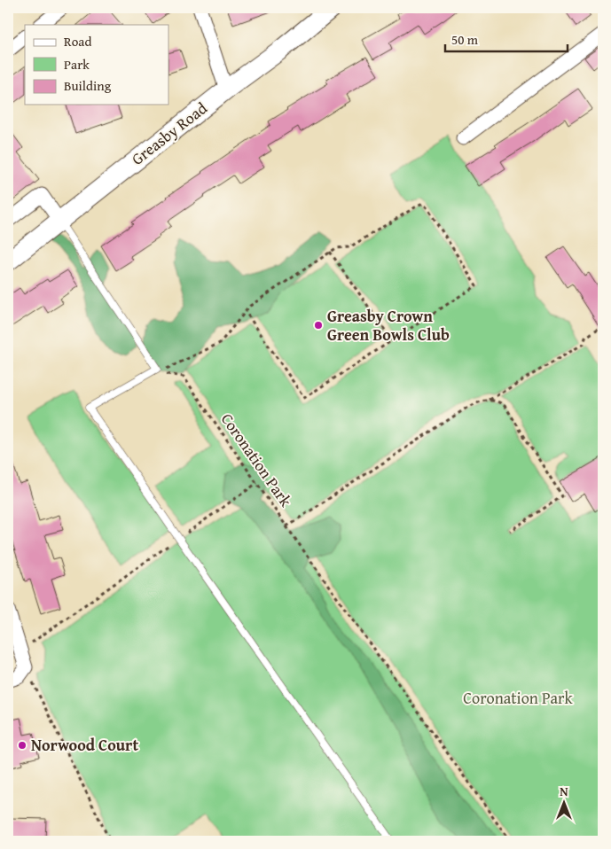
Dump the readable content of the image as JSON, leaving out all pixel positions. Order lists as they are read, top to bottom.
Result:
{
  "streets": {
    "main road": ["Greasby Road"],
    "path": ["Coronation Park"]
  },
  "parks": ["Coronation Park"],
  "places": ["Greasby Crown Green Bowls Club", "Norwood Court"],
  "legend": ["Road", "Park", "Building"],
  "scale_bar": "50 m",
  "north": "top"
}
